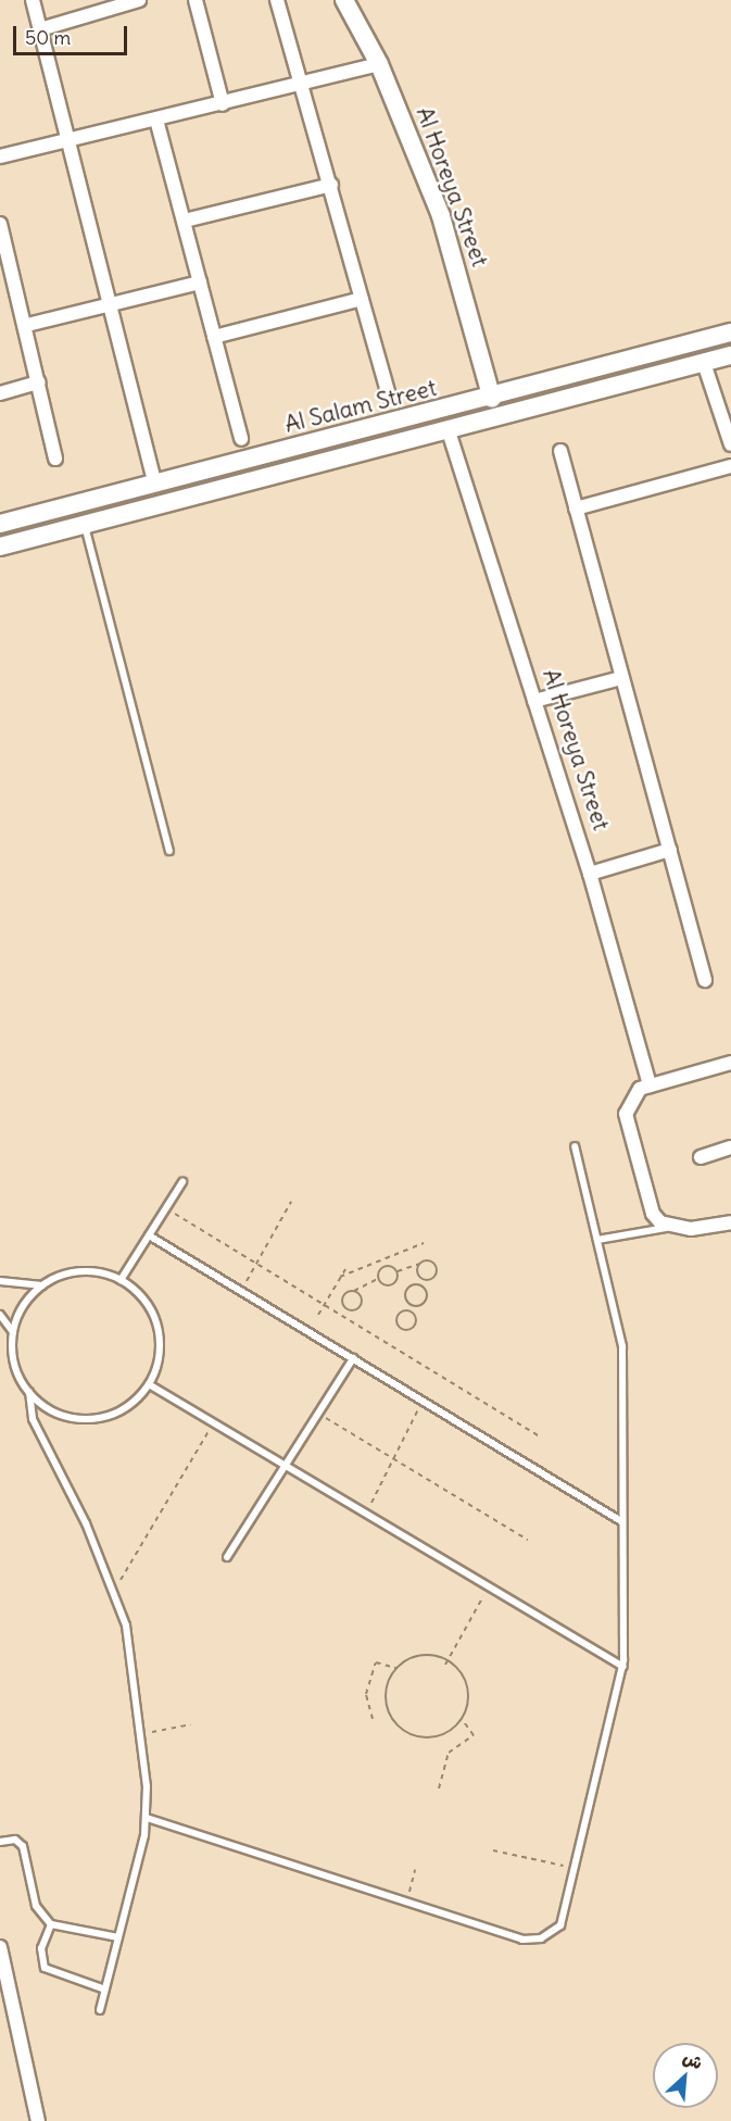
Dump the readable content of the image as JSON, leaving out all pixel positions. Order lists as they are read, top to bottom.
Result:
{
  "streets": {
    "street": ["Al Horeya Street", "Al Salam Street"]
  },
  "crossings": [
    ["Al Horeya Street", "Al Salam Street"]
  ],
  "scale_bar": "50 m",
  "north": "top right"
}
